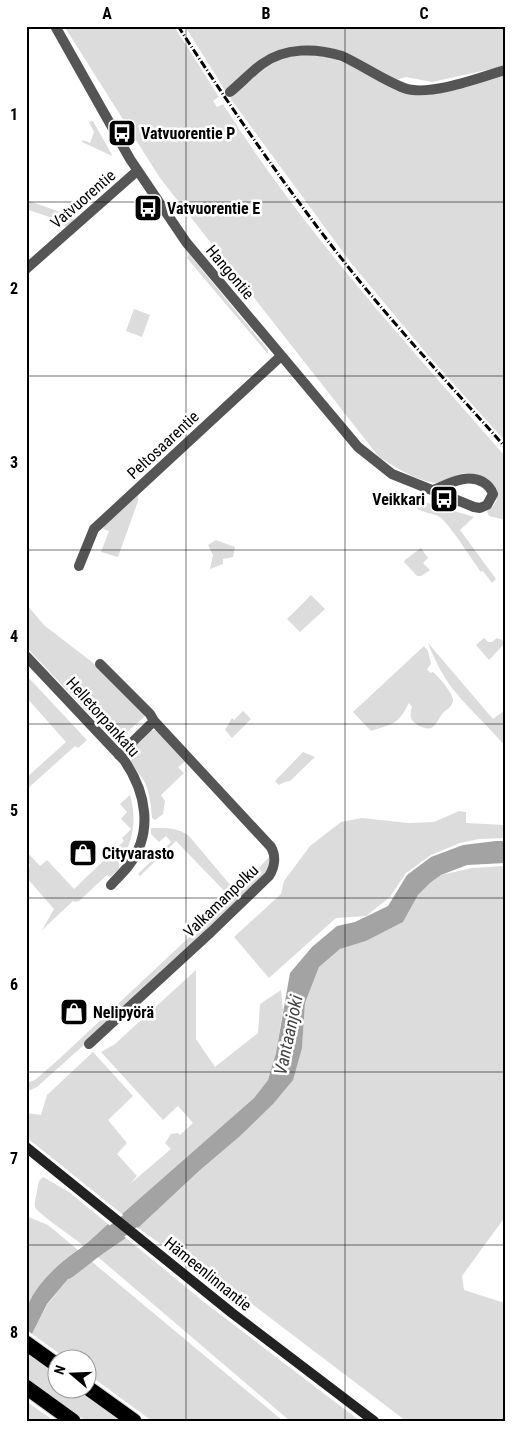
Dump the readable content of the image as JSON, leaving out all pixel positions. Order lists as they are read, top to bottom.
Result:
{
  "streets": {
    "main road": ["Hämeenlinnantie"],
    "street": [
      "Vatvuorentie",
      "Hangontie",
      "Peltosaarentie",
      "Helletorpankatu",
      "Valkamanpolku"
    ]
  },
  "crossings": [
    ["Vatvuorentie", "Hangontie"],
    ["Hangontie", "Peltosaarentie"]
  ],
  "water": ["Vantaanjoki"],
  "places": {
    "bus stop": ["Vatvuorentie P", "Vatvuorentie E", "Veikkari"],
    "shop": ["Cityvarasto", "Nelipyörä"]
  },
  "north": "left",
  "grid": {
    "columns": ["A", "B", "C"],
    "rows": [
      "1",
      "2",
      "3",
      "4",
      "5",
      "6",
      "7",
      "8"
    ]
  }
}
